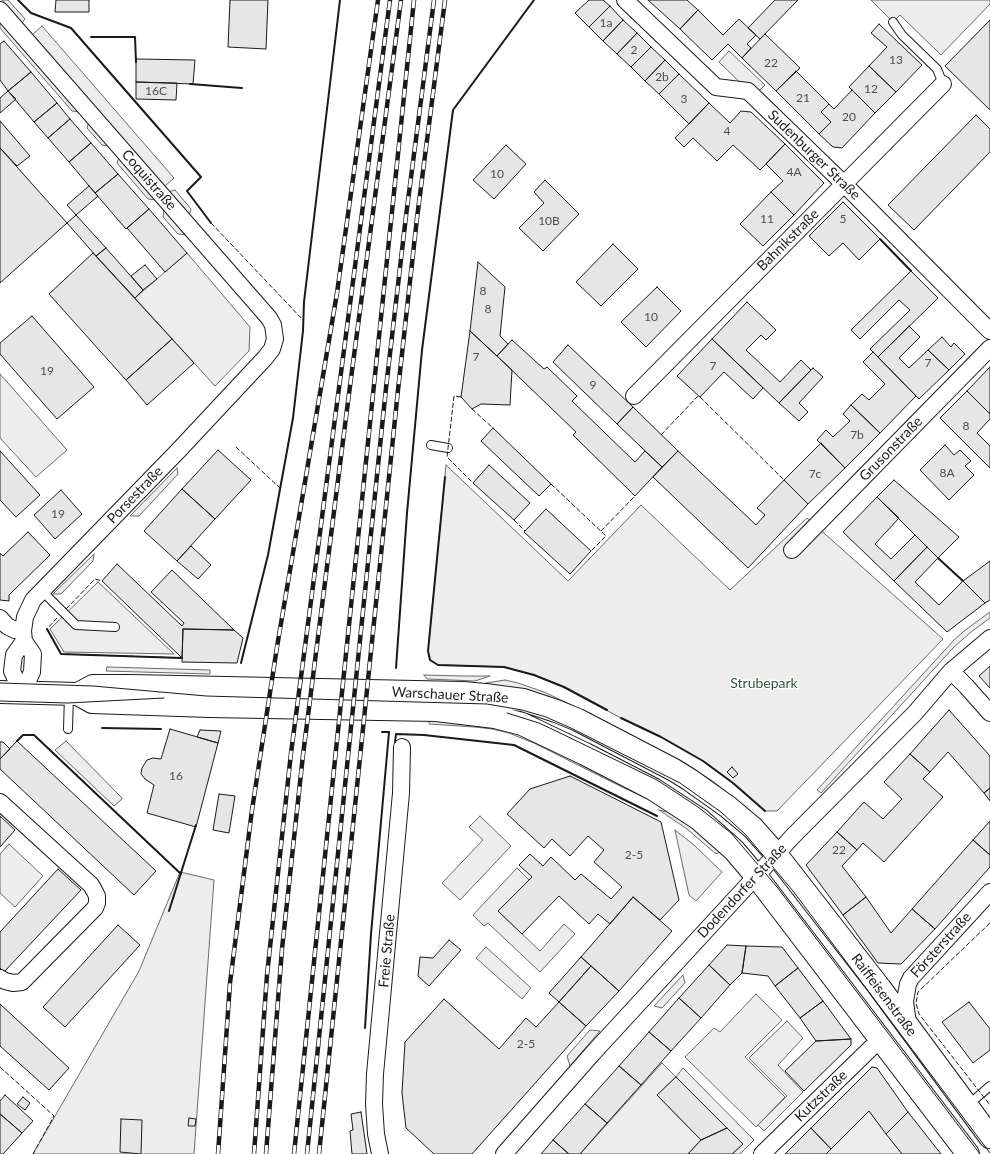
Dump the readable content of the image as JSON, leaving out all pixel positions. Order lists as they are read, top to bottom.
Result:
{
  "streets": {
    "main road": ["Warschauer Straße", "Raiffeisenstraße"],
    "street": [
      "Sudenburger Straße",
      "Coquistraße",
      "Bahnikstraße",
      "Grusonstraße",
      "Porsestraße",
      "Dodendorfer Straße",
      "Försterstraße",
      "Freie Straße",
      "Kutzstraße"
    ]
  },
  "crossings": [
    ["Sudenburger Straße", "Bahnikstraße"],
    ["Coquistraße", "Porsestraße"],
    ["Porsestraße", "Warschauer Straße"],
    ["Warschauer Straße", "Dodendorfer Straße"],
    ["Warschauer Straße", "Raiffeisenstraße"],
    ["Dodendorfer Straße", "Raiffeisenstraße"],
    ["Försterstraße", "Raiffeisenstraße"],
    ["Raiffeisenstraße", "Kutzstraße"]
  ],
  "parks": ["Strubepark"],
  "house_numbers": [
    "1a",
    "2",
    "13",
    "22",
    "2b",
    "12",
    "16C",
    "21",
    "3",
    "20",
    "4",
    "4A",
    "10",
    "11",
    "5",
    "10B",
    "8",
    "8",
    "10",
    "7",
    "7",
    "7",
    "19",
    "9",
    "8",
    "7b",
    "8A",
    "7c",
    "19",
    "16",
    "22",
    "2-5",
    "2-5"
  ]
}
